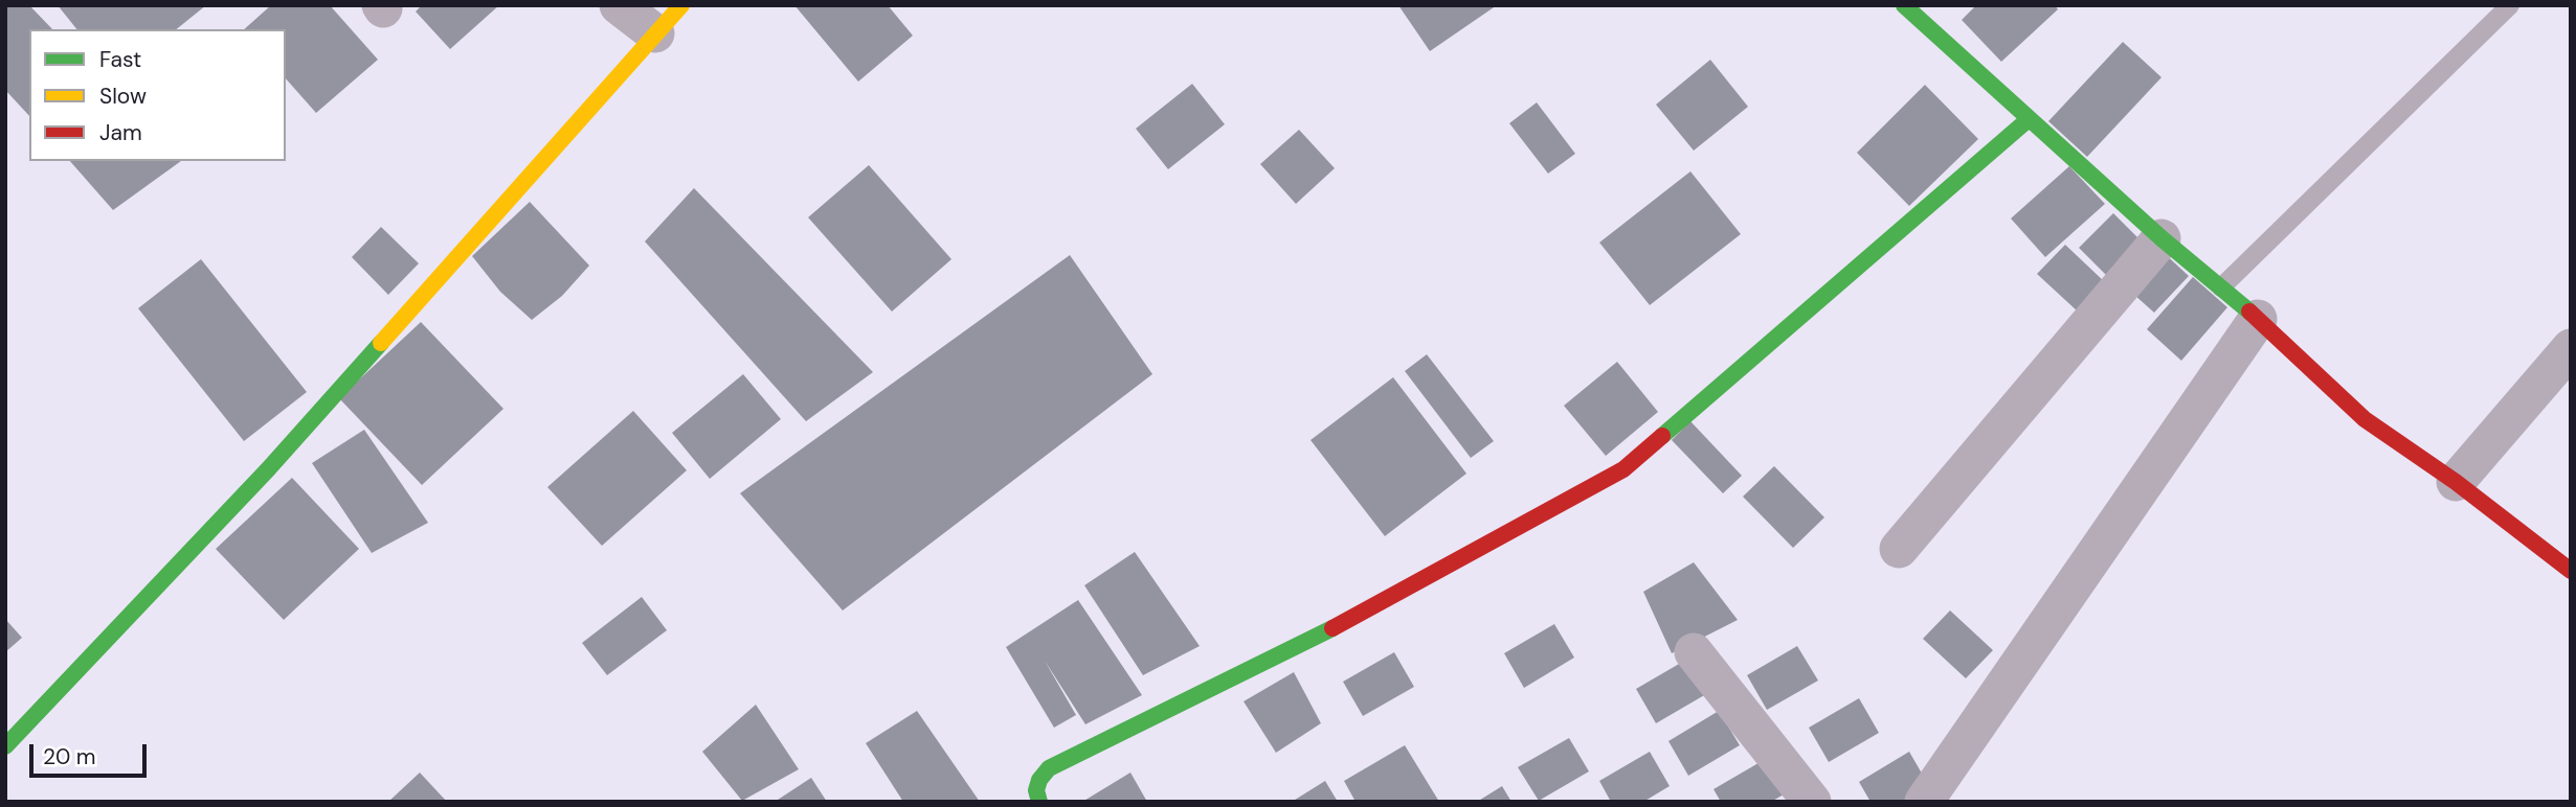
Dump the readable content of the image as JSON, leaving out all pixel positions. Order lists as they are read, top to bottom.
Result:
{
  "legend": ["Fast", "Slow", "Jam"],
  "scale_bar": "20 m"
}
